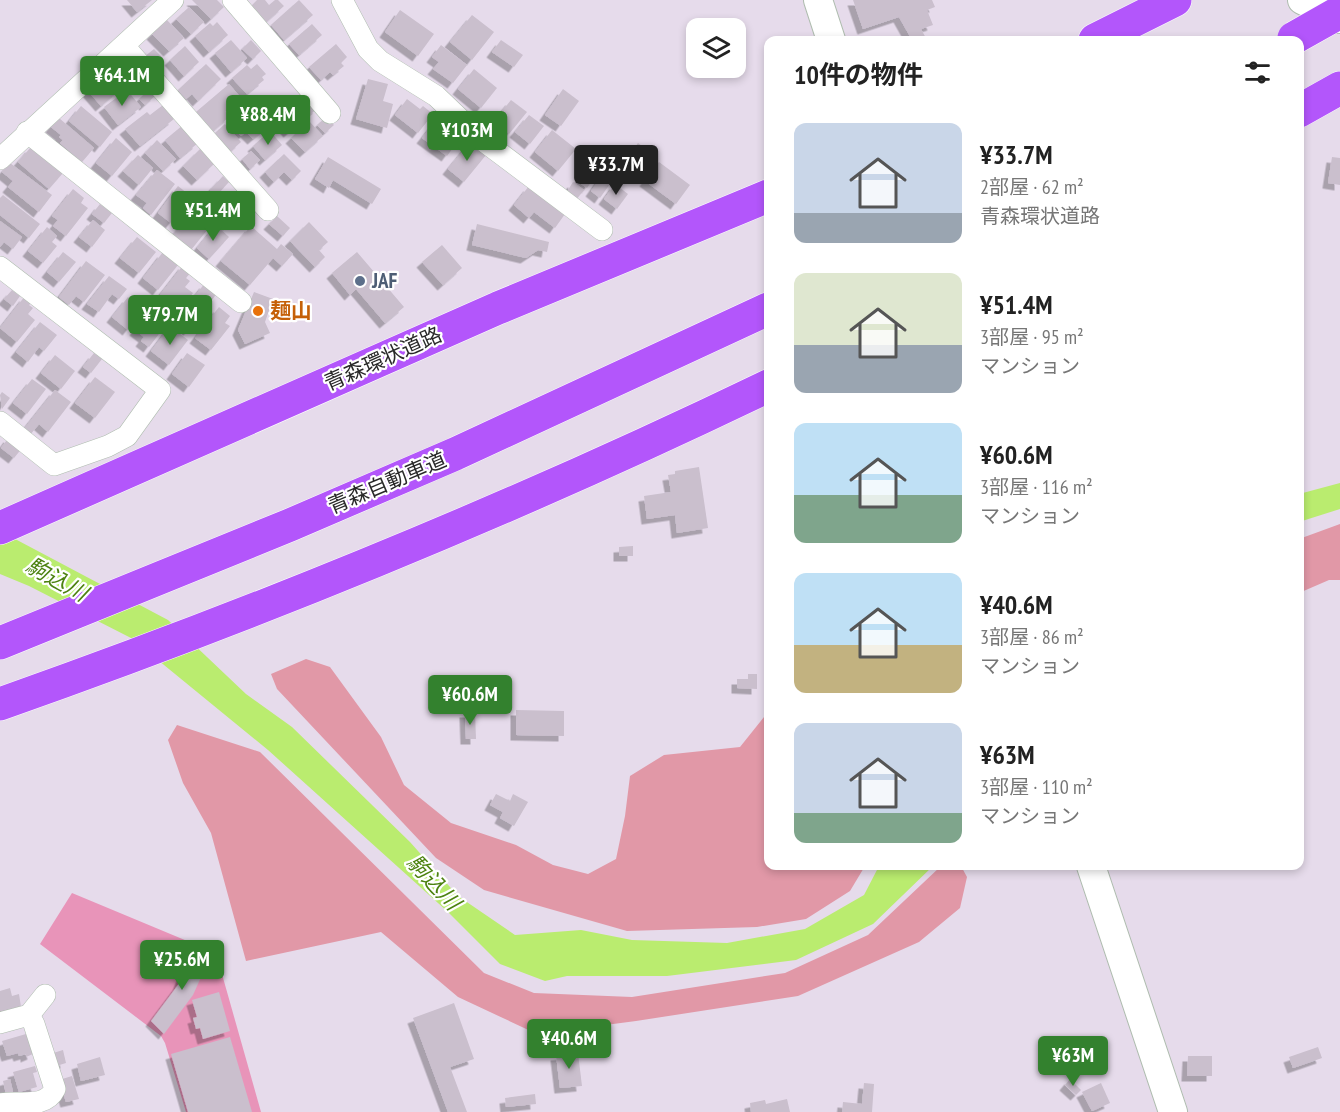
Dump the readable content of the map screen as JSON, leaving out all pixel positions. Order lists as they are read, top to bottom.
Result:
{
  "streets": {
    "highway": ["青森環状道路", "青森自動車道"]
  },
  "water": ["駒込川"],
  "places": ["JAF", "麺山"],
  "page": {
    "heading": "10件の物件",
    "price": [
      "¥64.1M",
      "¥88.4M",
      "¥103M",
      "¥33.7M",
      "¥51.4M",
      "¥79.7M",
      "¥60.6M",
      "¥25.6M",
      "¥40.6M",
      "¥63M"
    ],
    "list": [
      {
        "name": "¥33.7M",
        "note": "2部屋 · 62 m² · 青森環状道路"
      },
      {
        "name": "¥51.4M",
        "note": "3部屋 · 95 m² · マンション"
      },
      {
        "name": "¥60.6M",
        "note": "3部屋 · 116 m² · マンション"
      },
      {
        "name": "¥40.6M",
        "note": "3部屋 · 86 m² · マンション"
      },
      {
        "name": "¥63M",
        "note": "3部屋 · 110 m² · マンション"
      }
    ]
  }
}
